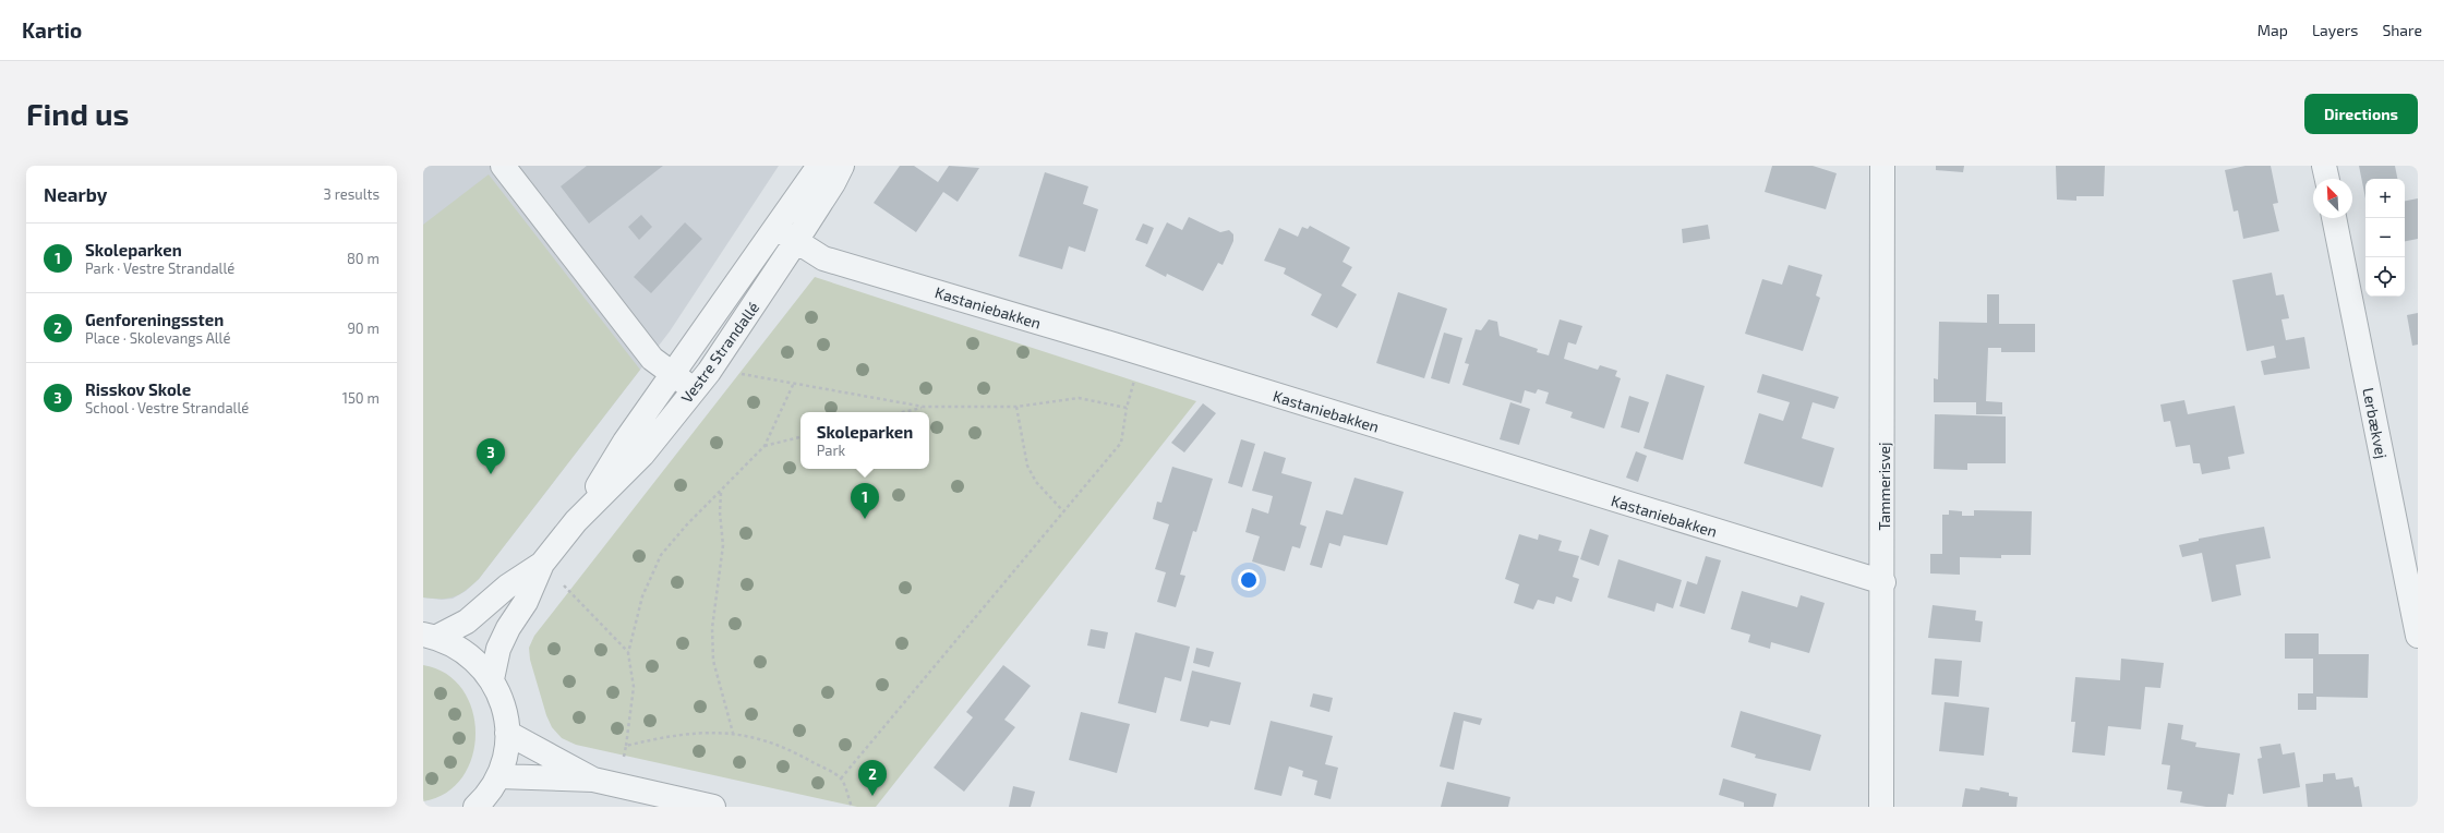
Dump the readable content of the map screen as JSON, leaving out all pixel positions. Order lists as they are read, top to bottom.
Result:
{
  "streets": {
    "street": [
      "Kastaniebakken",
      "Vestre Strandallé",
      "Lerbækvej",
      "Tammerisvej"
    ]
  },
  "crossings": [
    ["Kastaniebakken", "Vestre Strandallé"],
    ["Kastaniebakken", "Tammerisvej"]
  ],
  "north": "top left",
  "page": {
    "header": "Kartio",
    "nav": ["Map", "Layers", "Share"],
    "buttons": "Directions",
    "title": "Find us",
    "heading": ["Nearby", "3 results"],
    "map_buttons": ["+", "−"],
    "list": [
      {
        "mark": "1",
        "name": "Skoleparken",
        "note": "Park · Vestre Strandallé",
        "value": "80 m"
      },
      {
        "mark": "2",
        "name": "Genforeningssten",
        "note": "Place · Skolevangs Allé",
        "value": "90 m"
      },
      {
        "mark": "3",
        "name": "Risskov Skole",
        "note": "School · Vestre Strandallé",
        "value": "150 m"
      }
    ],
    "popup": ["Skoleparken", "Park"],
    "pins": ["3", "1", "2"]
  }
}
